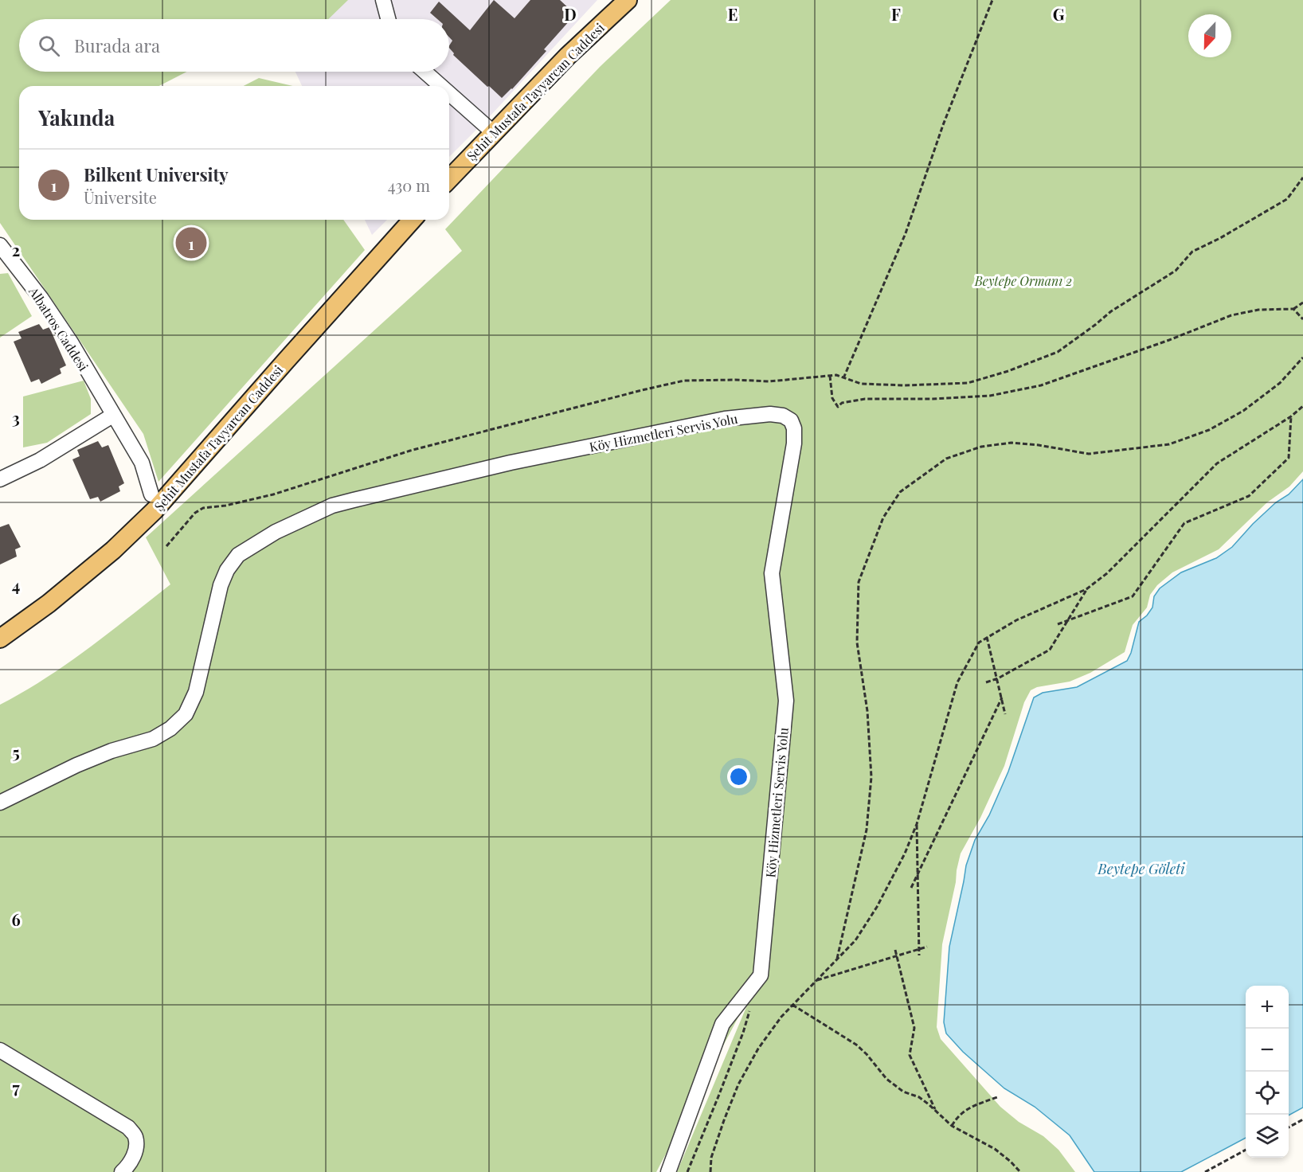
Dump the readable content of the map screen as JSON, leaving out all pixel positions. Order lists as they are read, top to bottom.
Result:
{
  "streets": {
    "main road": ["Şehit Mustafa Tayyarcan Caddesi"],
    "street": ["Albatros Caddesi", "Köy Hizmetleri Servis Yolu"]
  },
  "water": ["Beytepe Göleti"],
  "parks": ["Beytepe Ormanı 2"],
  "north": "bottom",
  "page": {
    "search": "Burada ara",
    "heading": "Yakında",
    "list": [
      {
        "mark": "1",
        "name": "Bilkent University",
        "note": "Üniversite",
        "value": "430 m"
      }
    ],
    "pins": "1",
    "map_buttons": ["+", "−"]
  },
  "grid": {
    "columns": [
      "D",
      "E",
      "F",
      "G"
    ],
    "rows": [
      "2",
      "3",
      "4",
      "5",
      "6",
      "7"
    ]
  }
}
